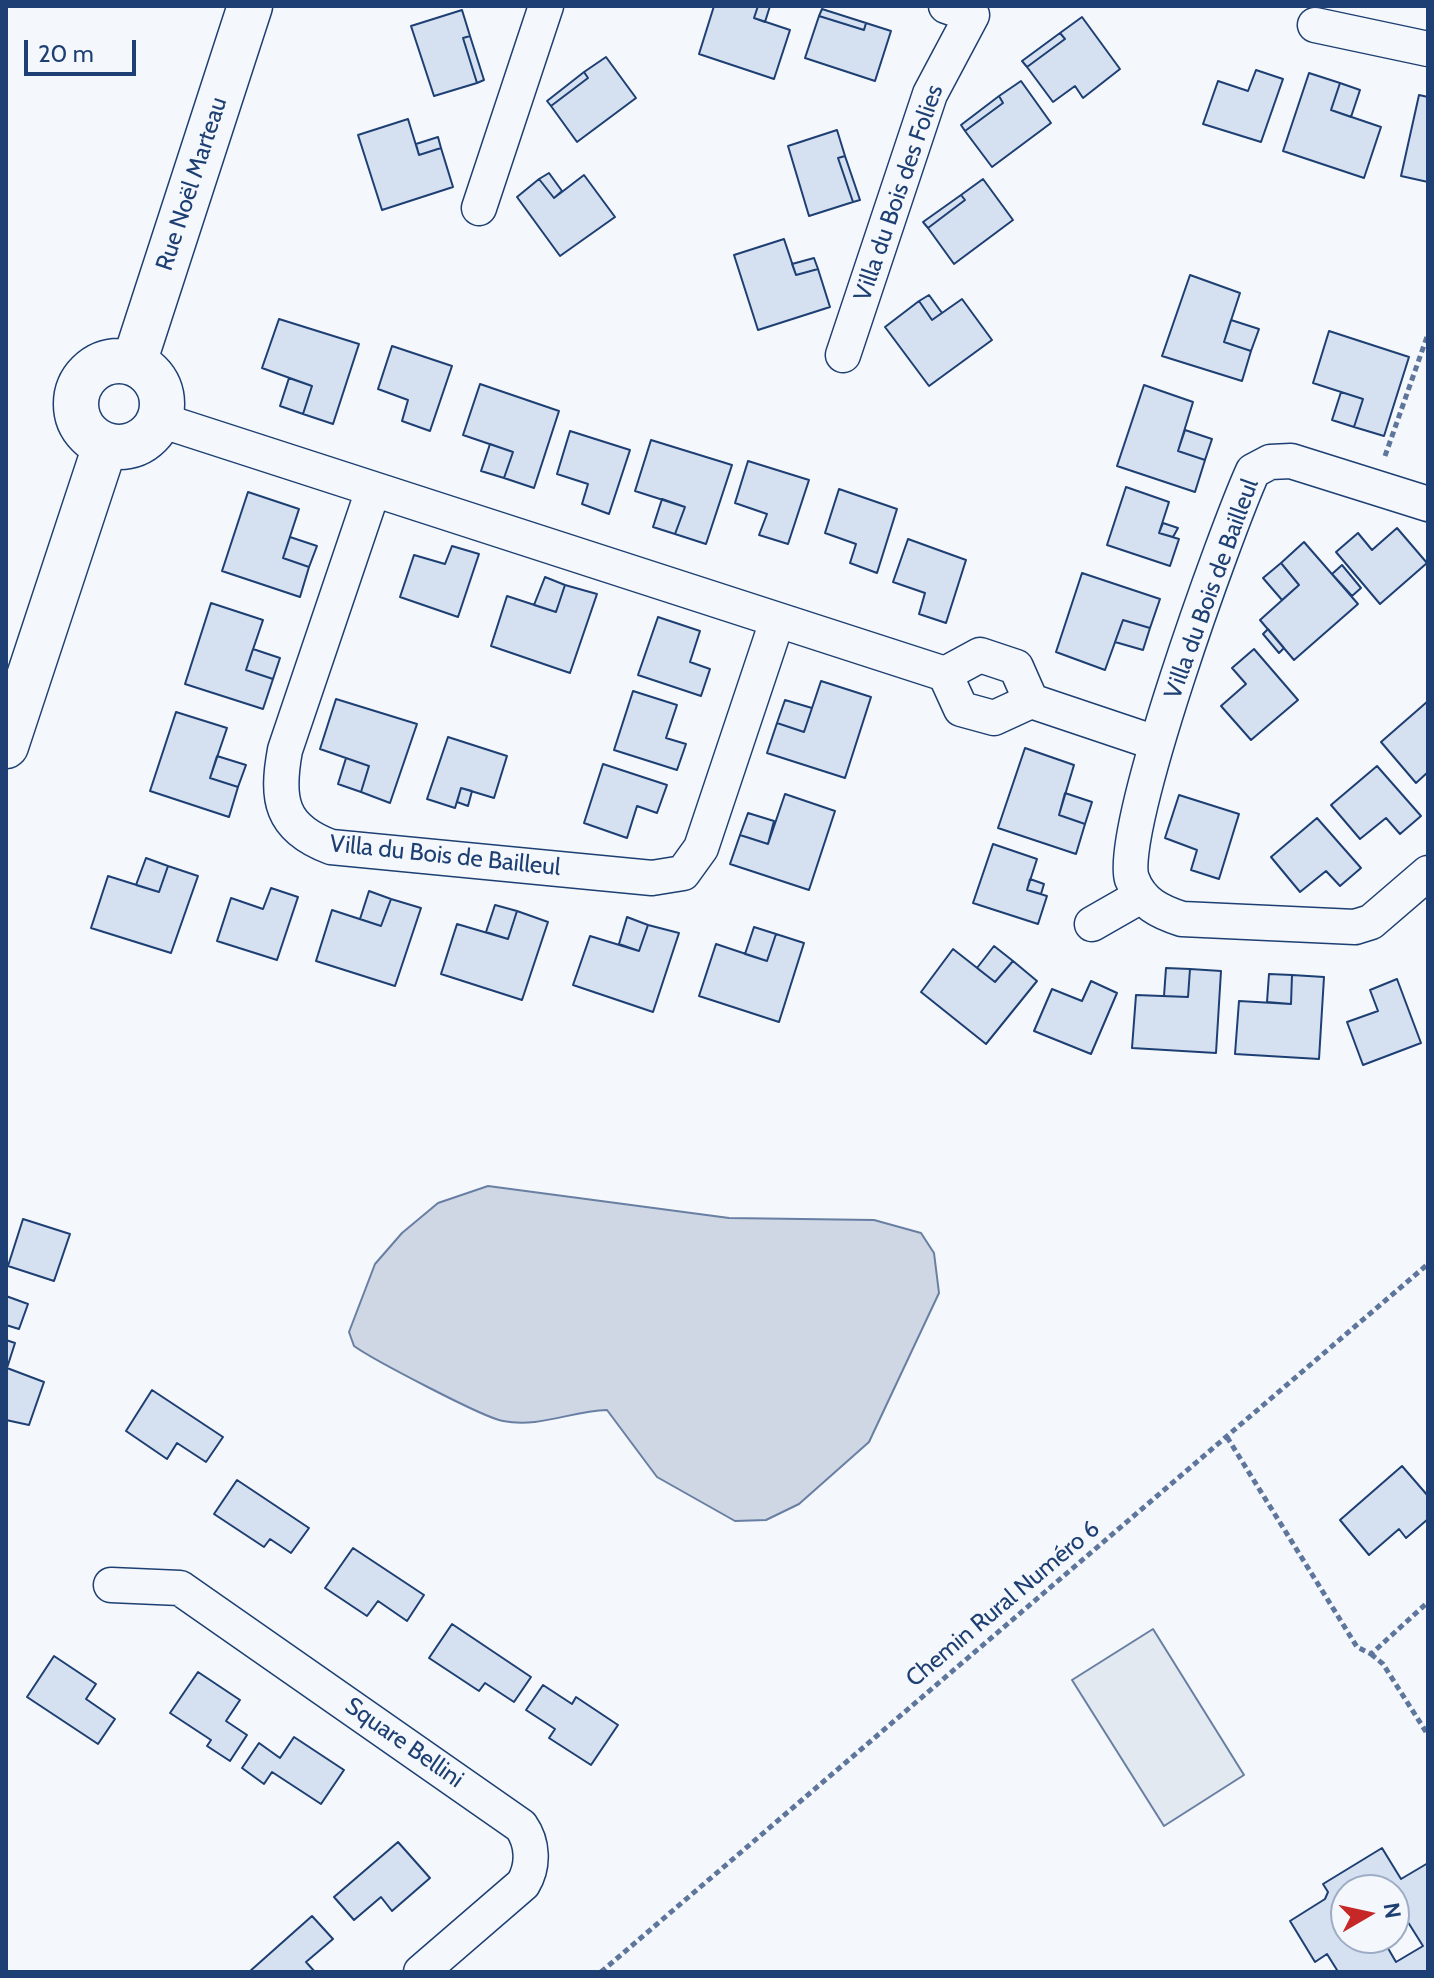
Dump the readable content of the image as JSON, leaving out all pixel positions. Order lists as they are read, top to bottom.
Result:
{
  "streets": {
    "street": [
      "Rue Noël Marteau",
      "Villa du Bois des Folies",
      "Villa du Bois de Bailleul",
      "Square Bellini"
    ],
    "path": ["Chemin Rural Numéro 6"]
  },
  "scale_bar": "20 m",
  "north": "right"
}
